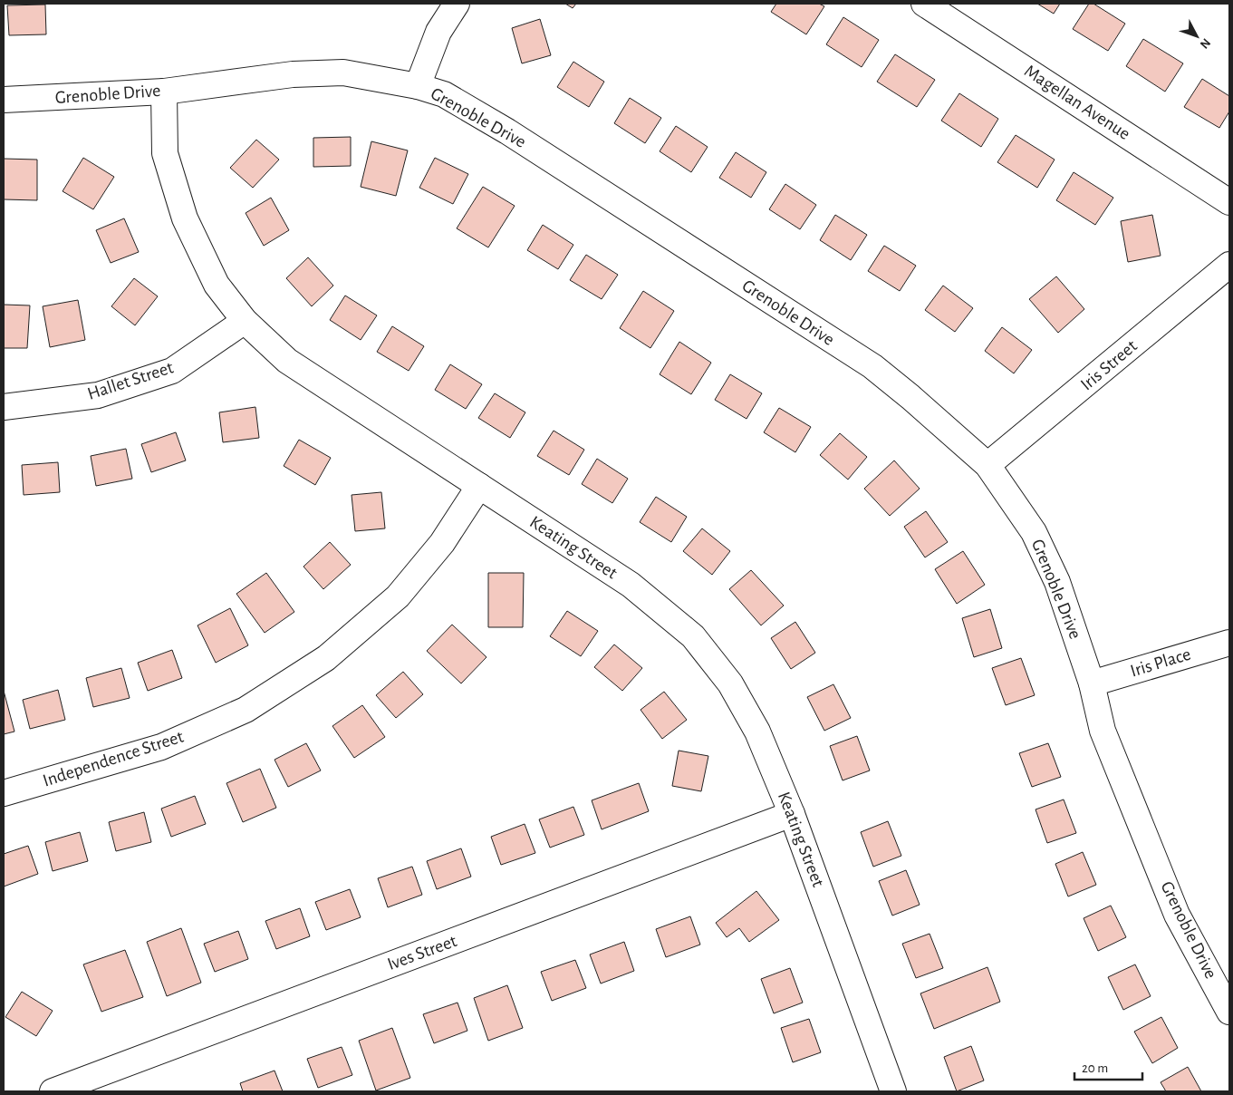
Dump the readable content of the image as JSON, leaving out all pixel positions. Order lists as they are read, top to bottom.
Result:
{
  "streets": {
    "street": [
      "Grenoble Drive",
      "Magellan Avenue",
      "Iris Street",
      "Hallet Street",
      "Keating Street",
      "Iris Place",
      "Independence Street",
      "Ives Street"
    ]
  },
  "crossings": [
    ["Grenoble Drive", "Iris Street"],
    ["Grenoble Drive", "Keating Street"],
    ["Grenoble Drive", "Iris Place"],
    ["Hallet Street", "Keating Street"],
    ["Keating Street", "Independence Street"],
    ["Keating Street", "Ives Street"]
  ],
  "scale_bar": "20 m",
  "north": "bottom right"
}
